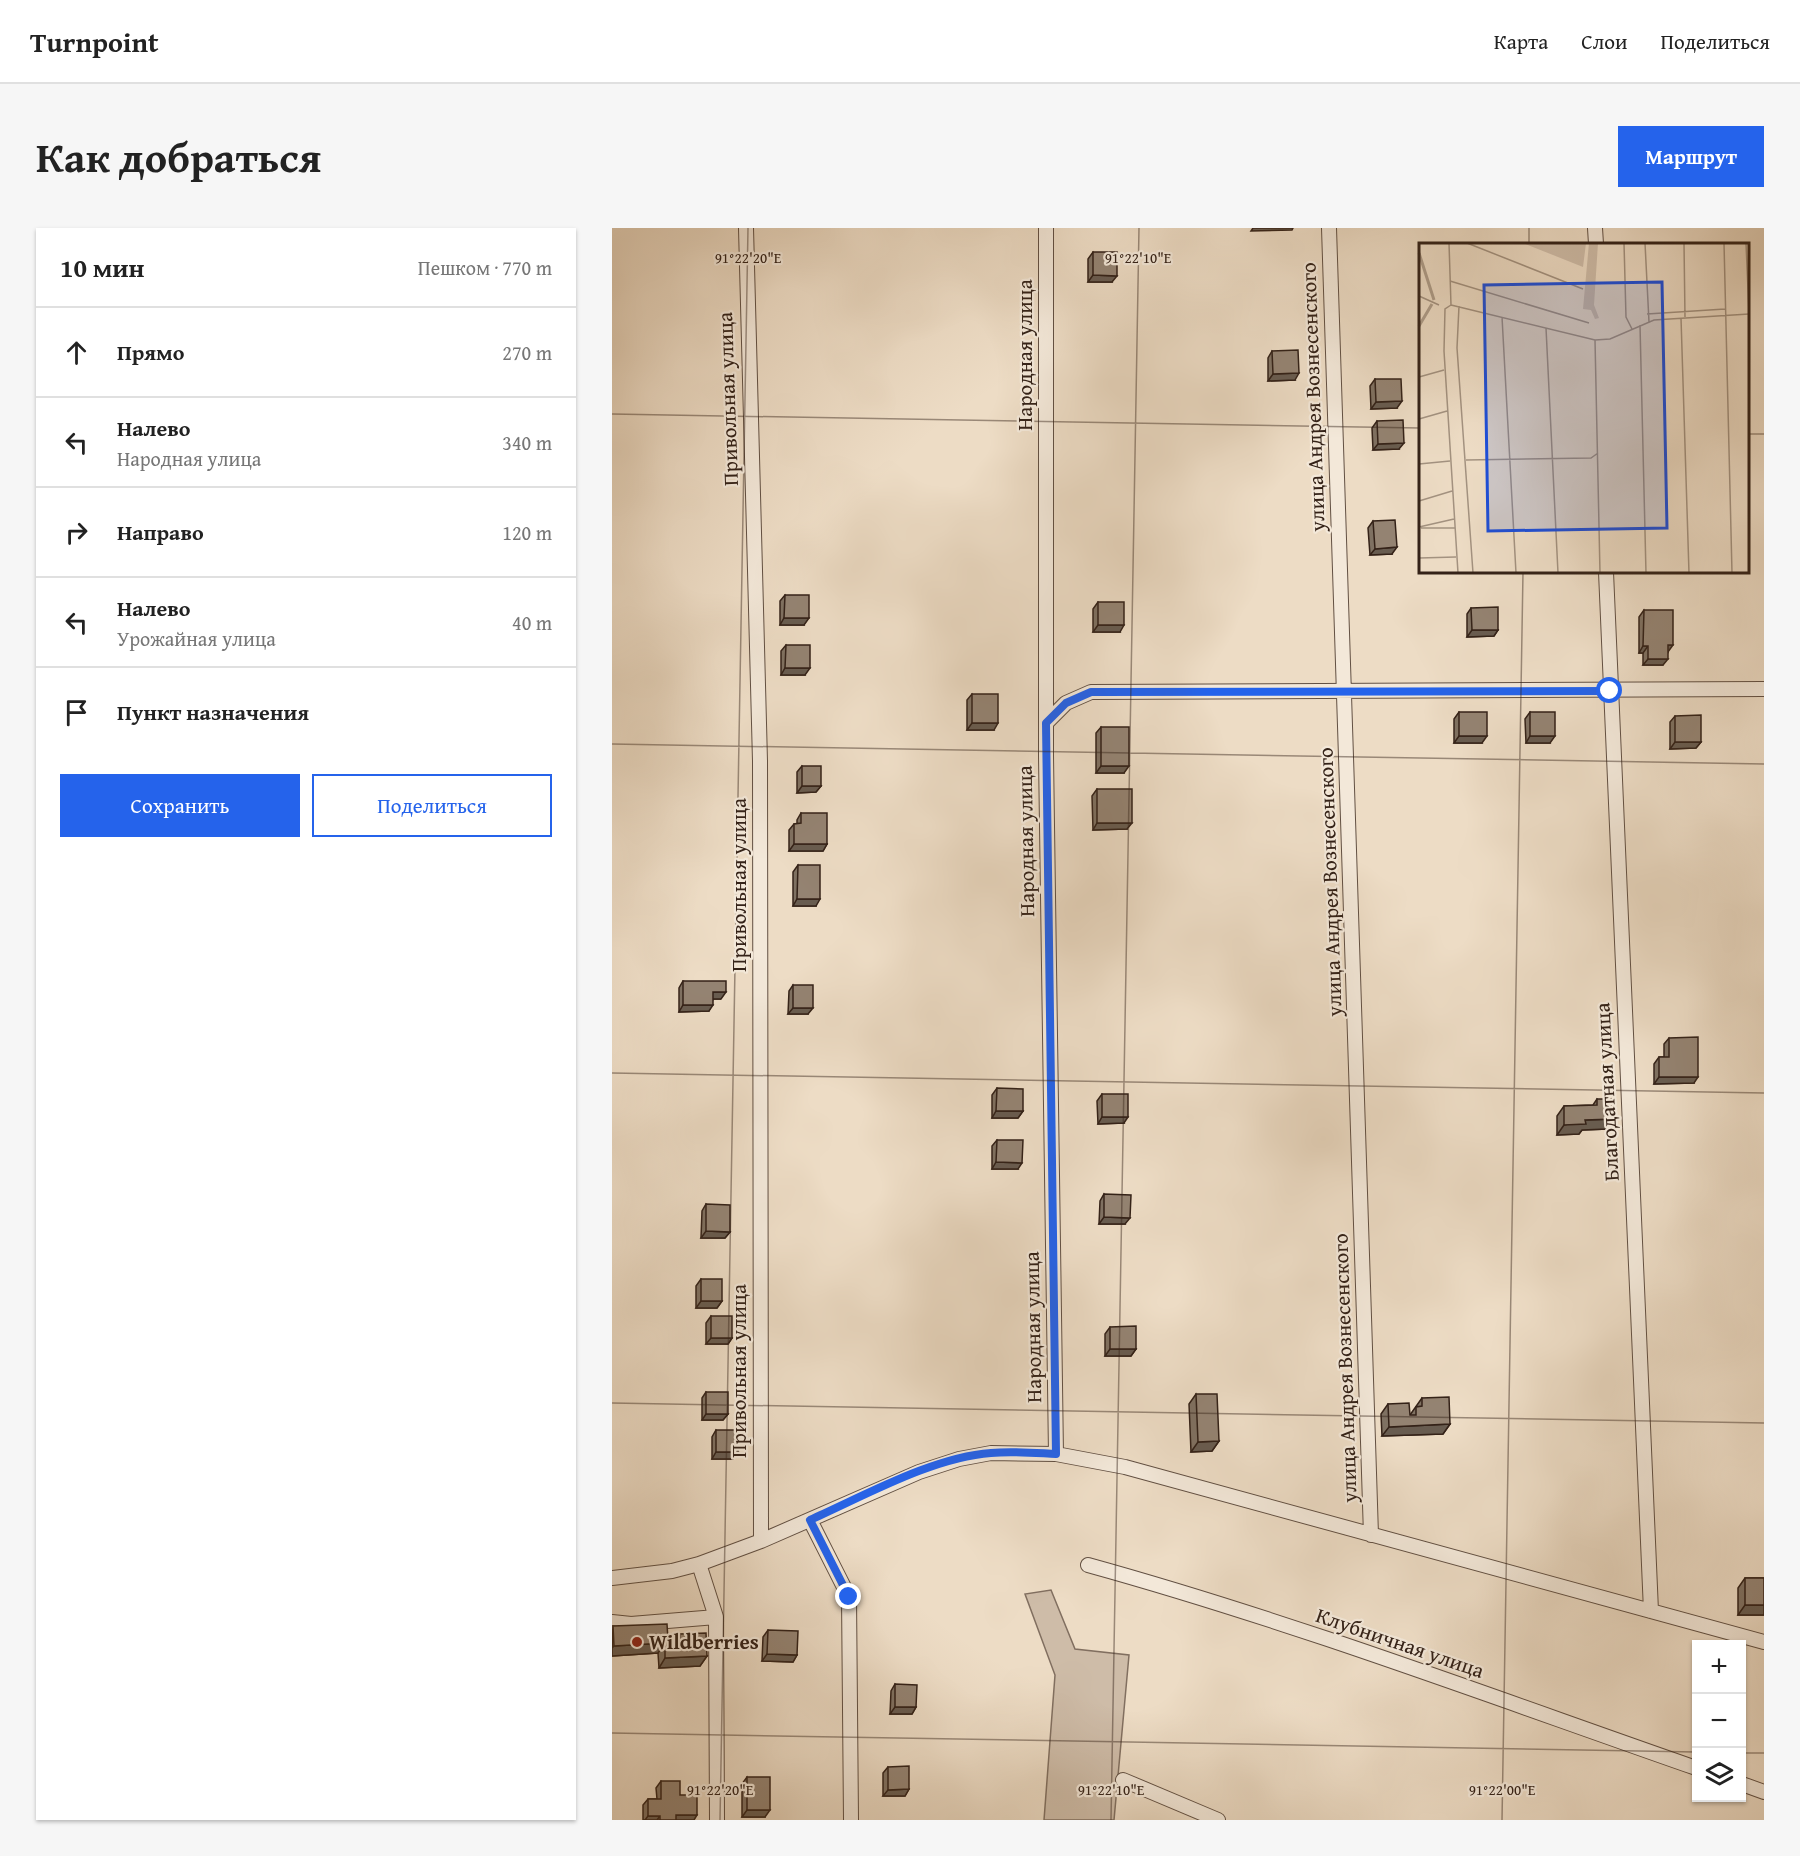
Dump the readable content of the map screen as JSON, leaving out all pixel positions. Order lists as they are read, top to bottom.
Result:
{
  "streets": {
    "street": [
      "Народная улица",
      "улица Андрея Вознесенского",
      "Привольная улица",
      "Благодатная улица",
      "Клубничная улица"
    ]
  },
  "places": ["Wildberries"],
  "page": {
    "header": "Turnpoint",
    "nav": ["Карта", "Слои", "Поделиться"],
    "title": "Как добраться",
    "buttons": [
      "Маршрут",
      ["Сохранить", "Поделиться"]
    ],
    "heading": ["10 мин", "Пешком · 770 m"],
    "list": [
      ["Прямо", "270 m"],
      ["Налево", "Народная улица", "340 m"],
      ["Направо", "120 m"],
      ["Налево", "Урожайная улица", "40 m"],
      "Пункт назначения"
    ],
    "map_buttons": ["+", "−"]
  },
  "coordinates": ["91°22'20\"E", "91°22'10\"E", "91°22'00\"E"]
}
